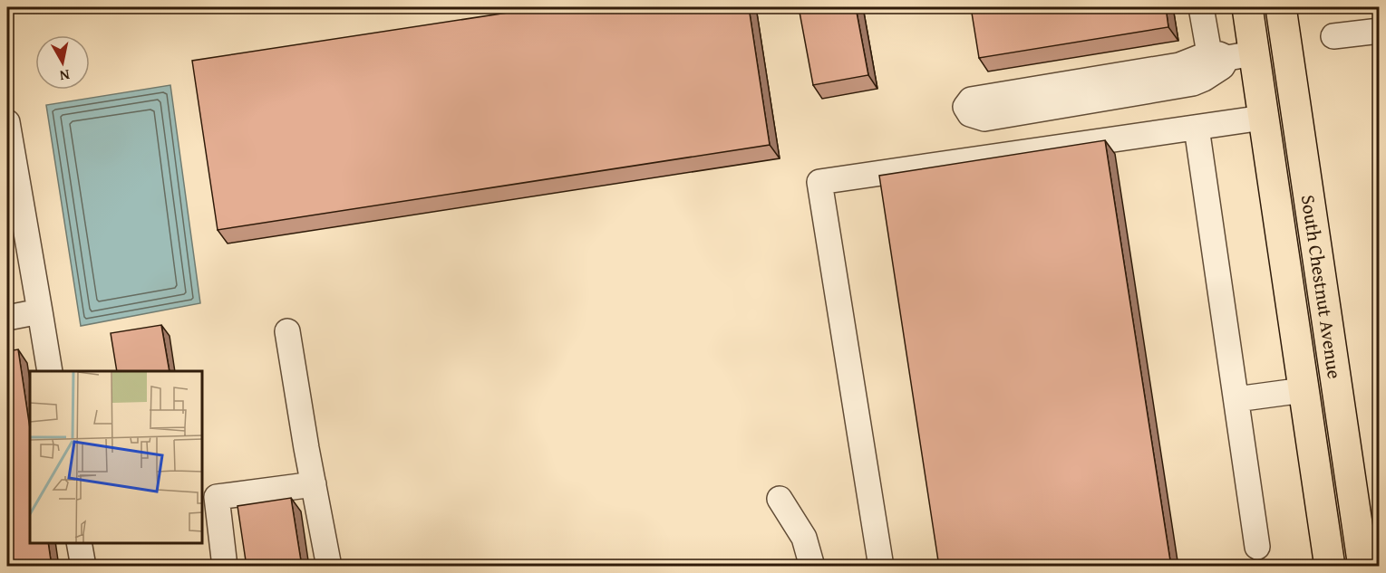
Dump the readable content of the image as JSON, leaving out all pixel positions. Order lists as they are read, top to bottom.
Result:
{
  "streets": {
    "main road": ["South Chestnut Avenue"]
  },
  "north": "bottom"
}
